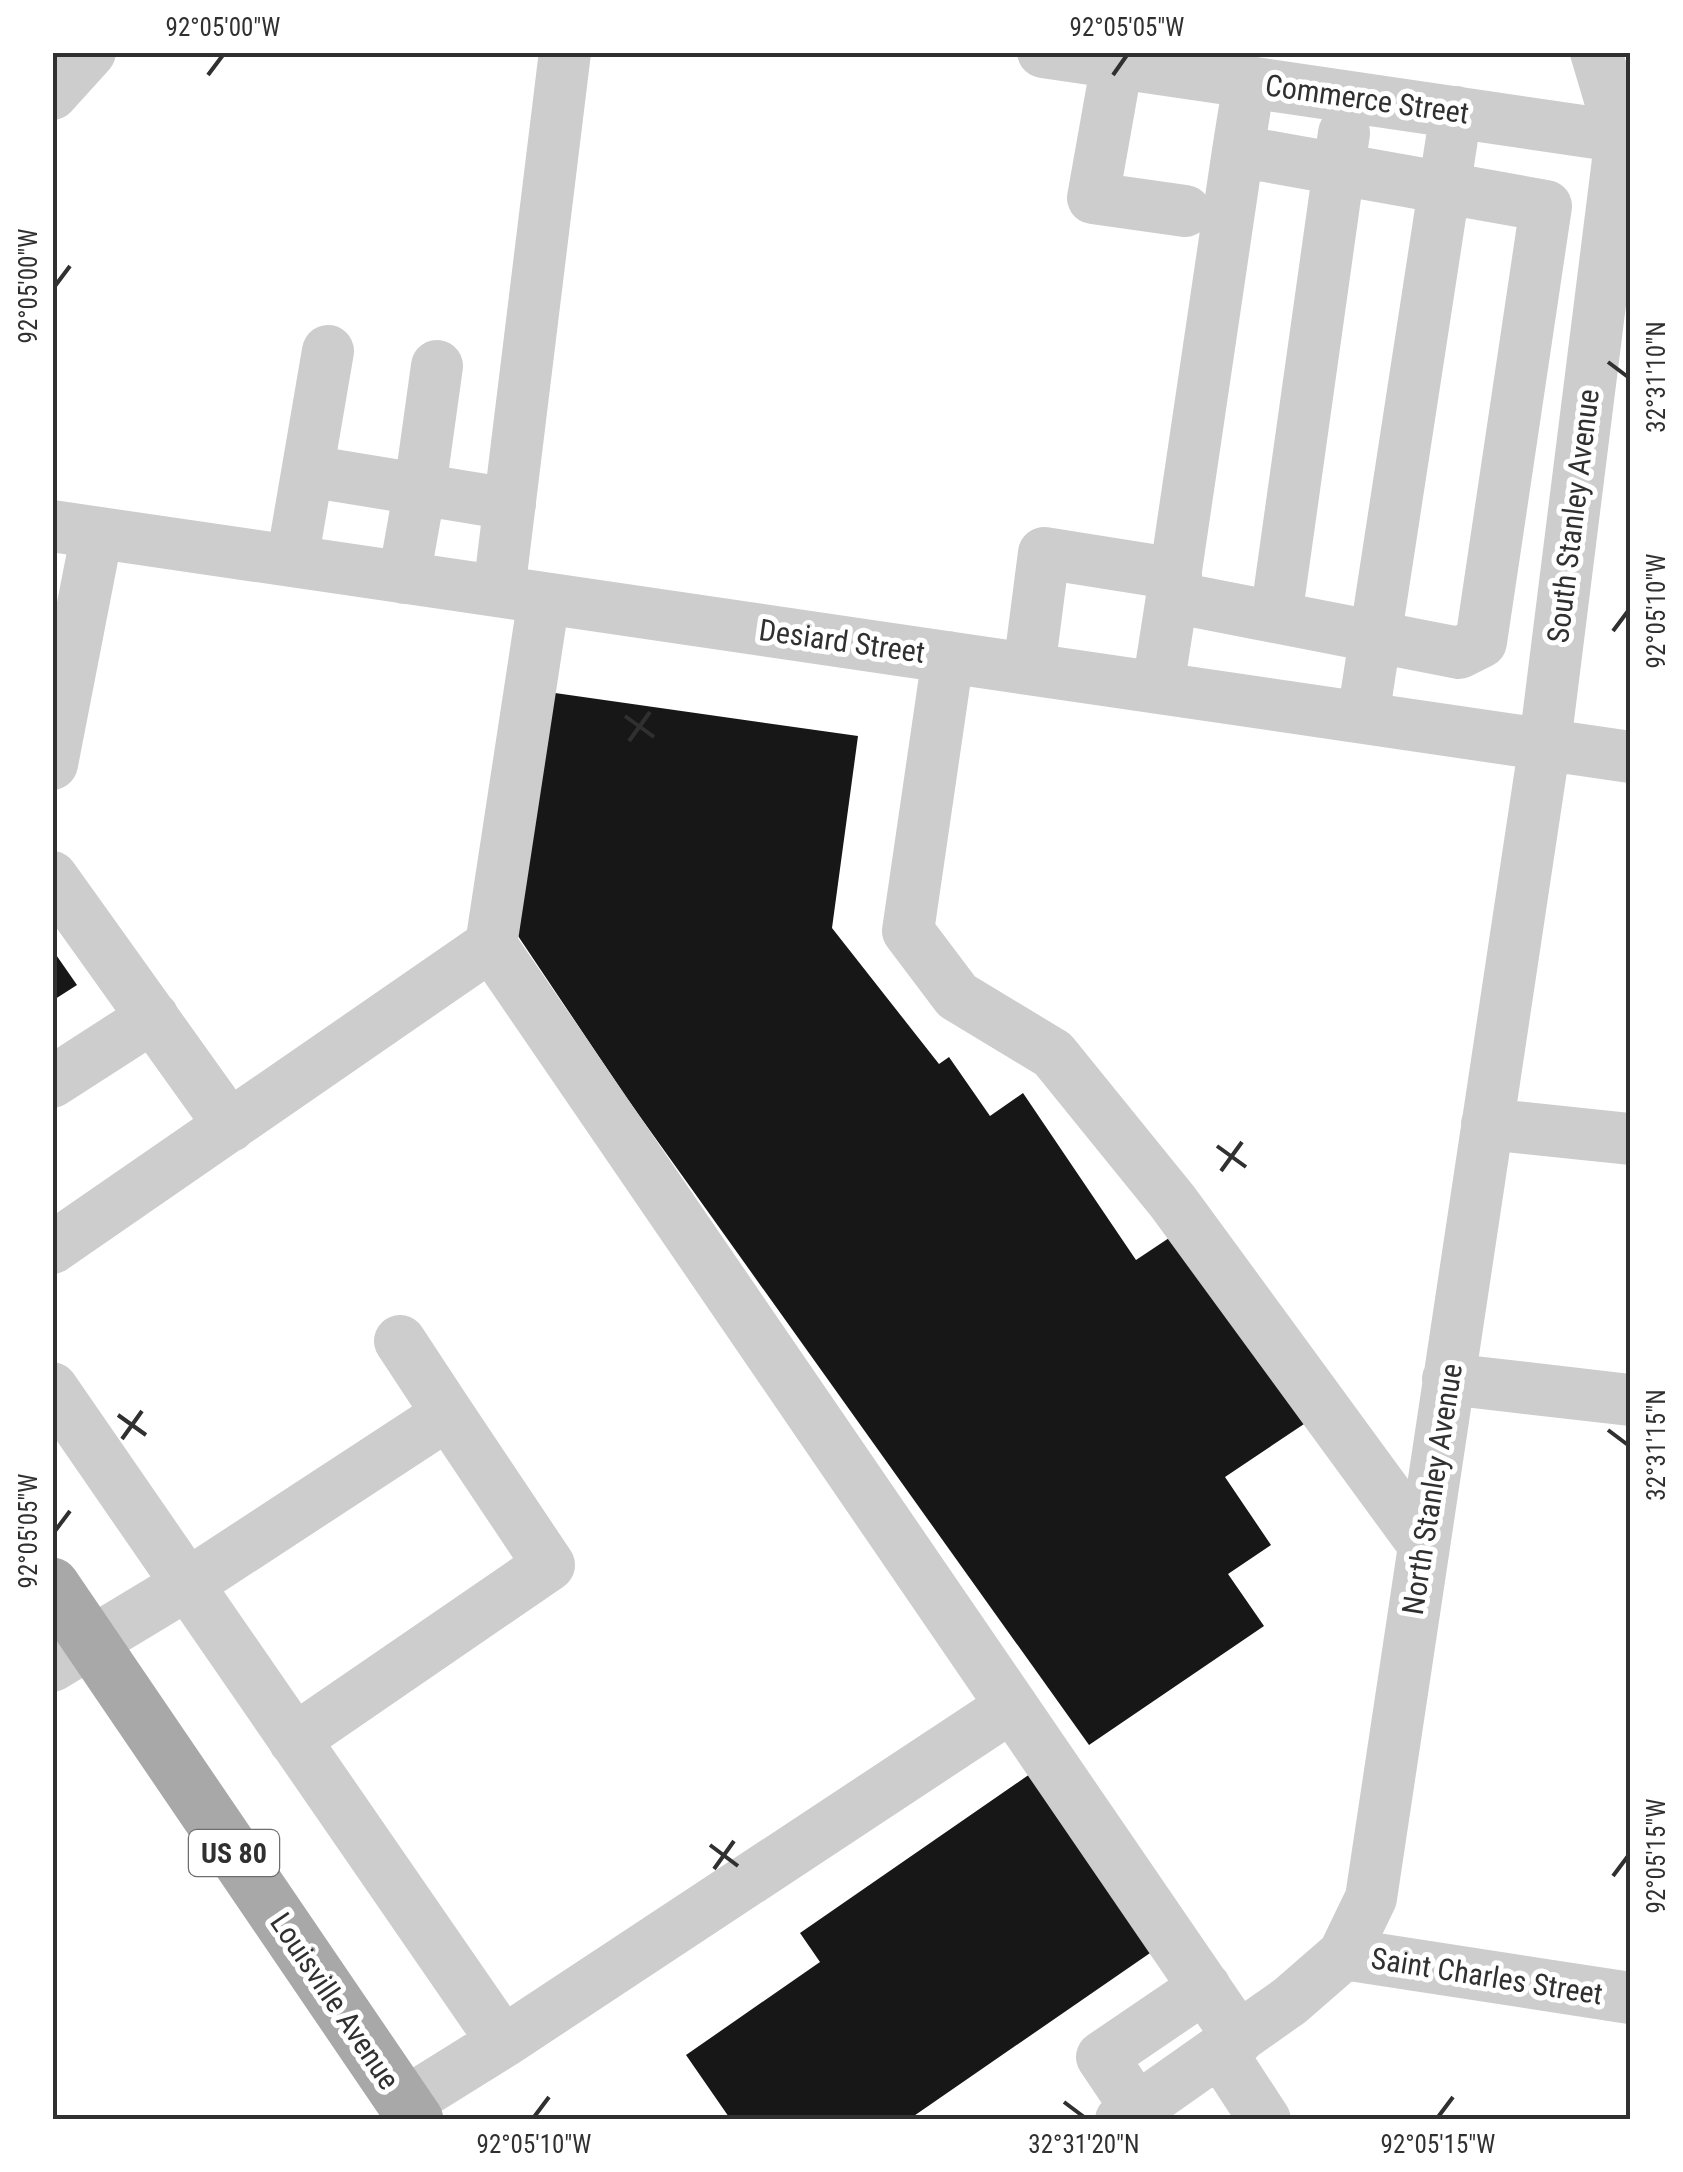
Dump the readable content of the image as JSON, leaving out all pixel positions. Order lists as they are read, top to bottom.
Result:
{
  "streets": {
    "main road": ["US 80", "Louisville Avenue"],
    "street": [
      "Commerce Street",
      "South Stanley Avenue",
      "Desiard Street",
      "North Stanley Avenue",
      "Saint Charles Street"
    ]
  },
  "crossings": [
    ["Commerce Street", "South Stanley Avenue"],
    ["South Stanley Avenue", "Desiard Street"],
    ["South Stanley Avenue", "North Stanley Avenue"],
    ["Desiard Street", "North Stanley Avenue"],
    ["North Stanley Avenue", "Saint Charles Street"]
  ],
  "coordinates": [
    "92°05'00\"W",
    "92°05'05\"W",
    "32°31'10\"N",
    "92°05'10\"W",
    "32°31'15\"N",
    "92°05'15\"W",
    "32°31'20\"N"
  ]
}
